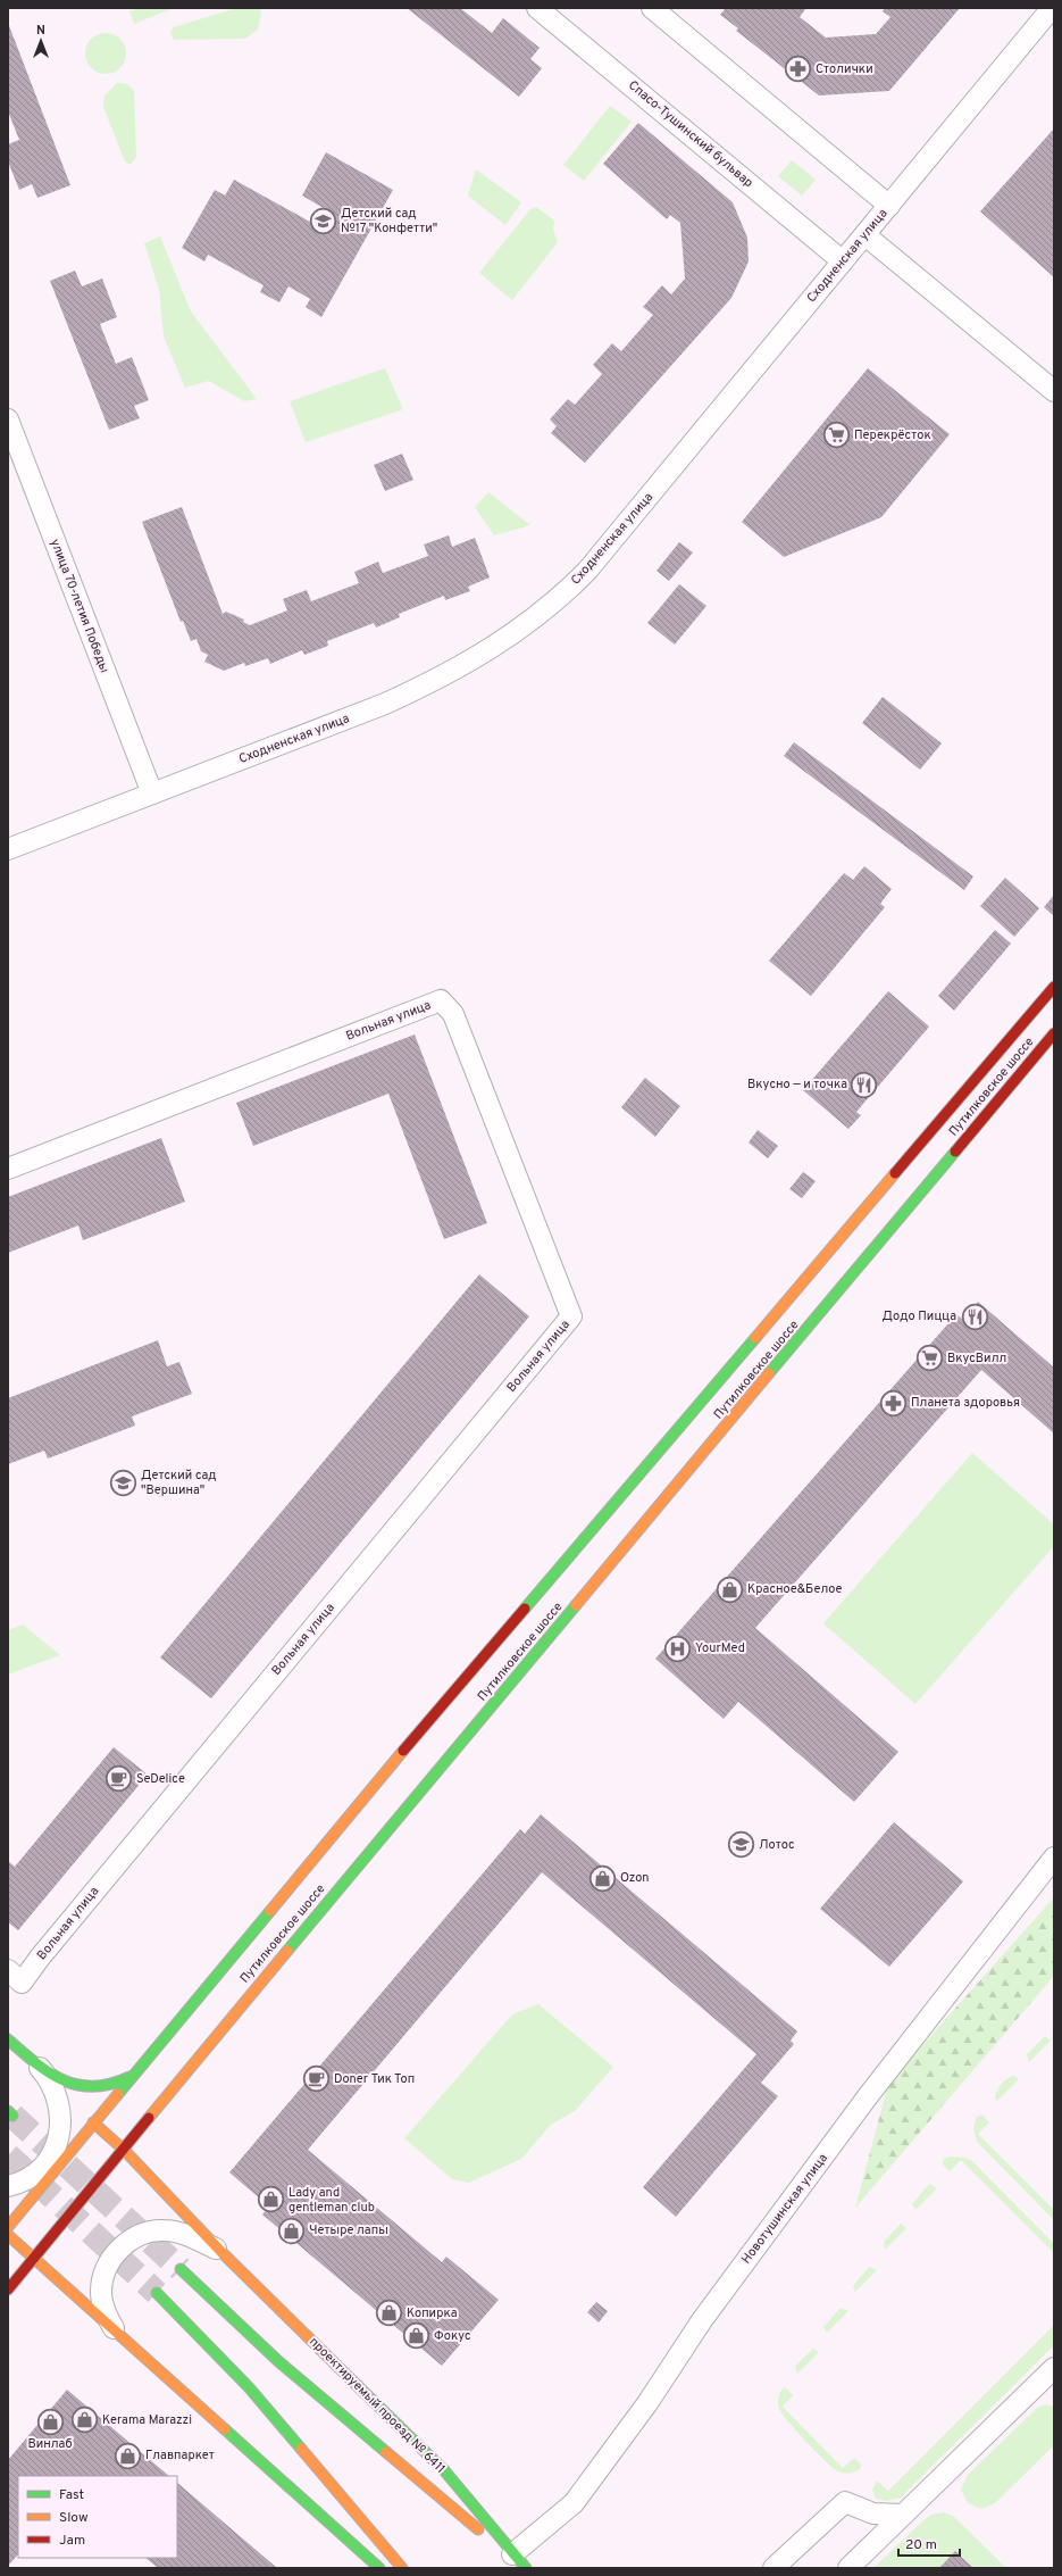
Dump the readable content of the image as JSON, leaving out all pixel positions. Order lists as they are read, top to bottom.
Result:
{
  "streets": {
    "main road": ["Путилковское шоссе", "проектируемый проезд № 6411"],
    "street": [
      "Спасо-Тушинский бульвар",
      "Сходненская улица",
      "улица 70-летия Победы",
      "Вольная улица",
      "Новотушинская улица"
    ]
  },
  "crossings": [
    ["Спасо-Тушинский бульвар", "Сходненская улица"],
    ["Сходненская улица", "улица 70-летия Победы"],
    ["Путилковское шоссе", "проектируемый проезд № 6411"],
    ["Новотушинская улица", "проектируемый проезд № 6411"]
  ],
  "places": {
    "pharmacy": ["Столички", "Планета здоровья"],
    "school or university": ["Детский сад №17 \"Конфетти\"", "Детский сад \"Вершина\"", "Лотос"],
    "supermarket": ["Перекрёсток", "ВкусВилл"],
    "restaurant": ["Вкусно — и точка", "Додо Пицца"],
    "shop": [
      "Красное&Белое",
      "Ozon",
      "Lady and gentleman club",
      "Четыре лапы",
      "Копирка",
      "Фокус",
      "Kerama Marazzi",
      "Винлаб",
      "Главпаркет"
    ],
    "hospital": ["YourMed"],
    "cafe": ["SeDelice", "Doner Тик Топ"]
  },
  "legend": ["Fast", "Slow", "Jam"],
  "scale_bar": "20 m",
  "north": "top"
}
